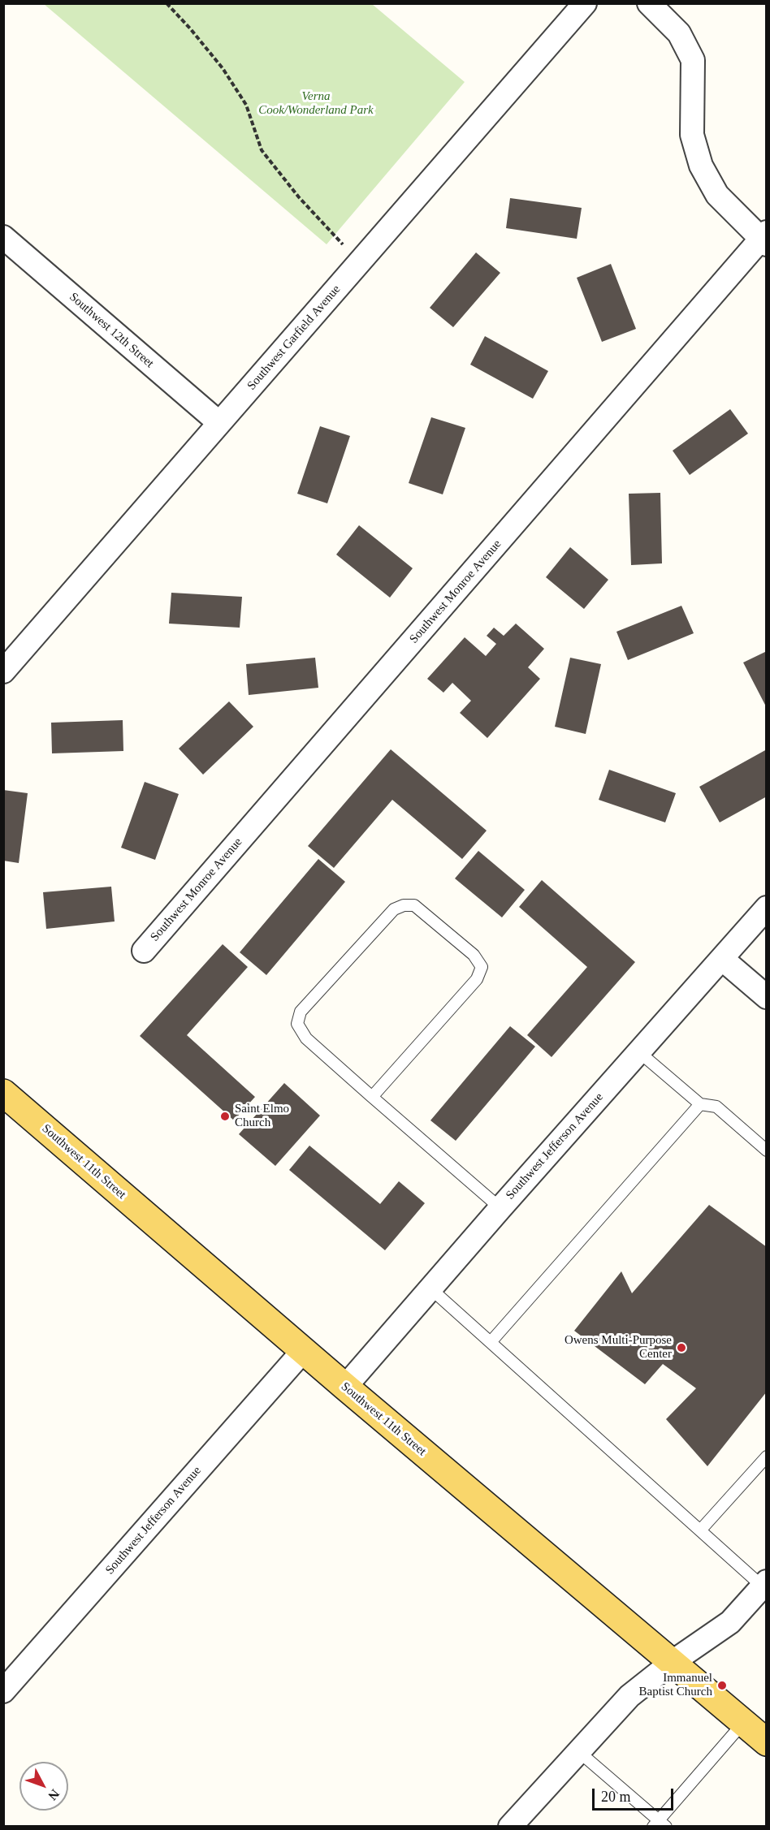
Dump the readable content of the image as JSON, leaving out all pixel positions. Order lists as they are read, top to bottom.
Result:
{
  "streets": {
    "main road": ["Southwest 11th Street"],
    "street": [
      "Southwest 12th Street",
      "Southwest Garfield Avenue",
      "Southwest Monroe Avenue",
      "Southwest Jefferson Avenue"
    ]
  },
  "crossings": [
    ["Southwest 12th Street", "Southwest Garfield Avenue"],
    ["Southwest Jefferson Avenue", "Southwest 11th Street"]
  ],
  "parks": ["Verna Cook/Wonderland Park"],
  "places": ["Saint Elmo Church", "Owens Multi-Purpose Center", "Immanuel Baptist Church"],
  "scale_bar": "20 m",
  "north": "bottom right"
}
